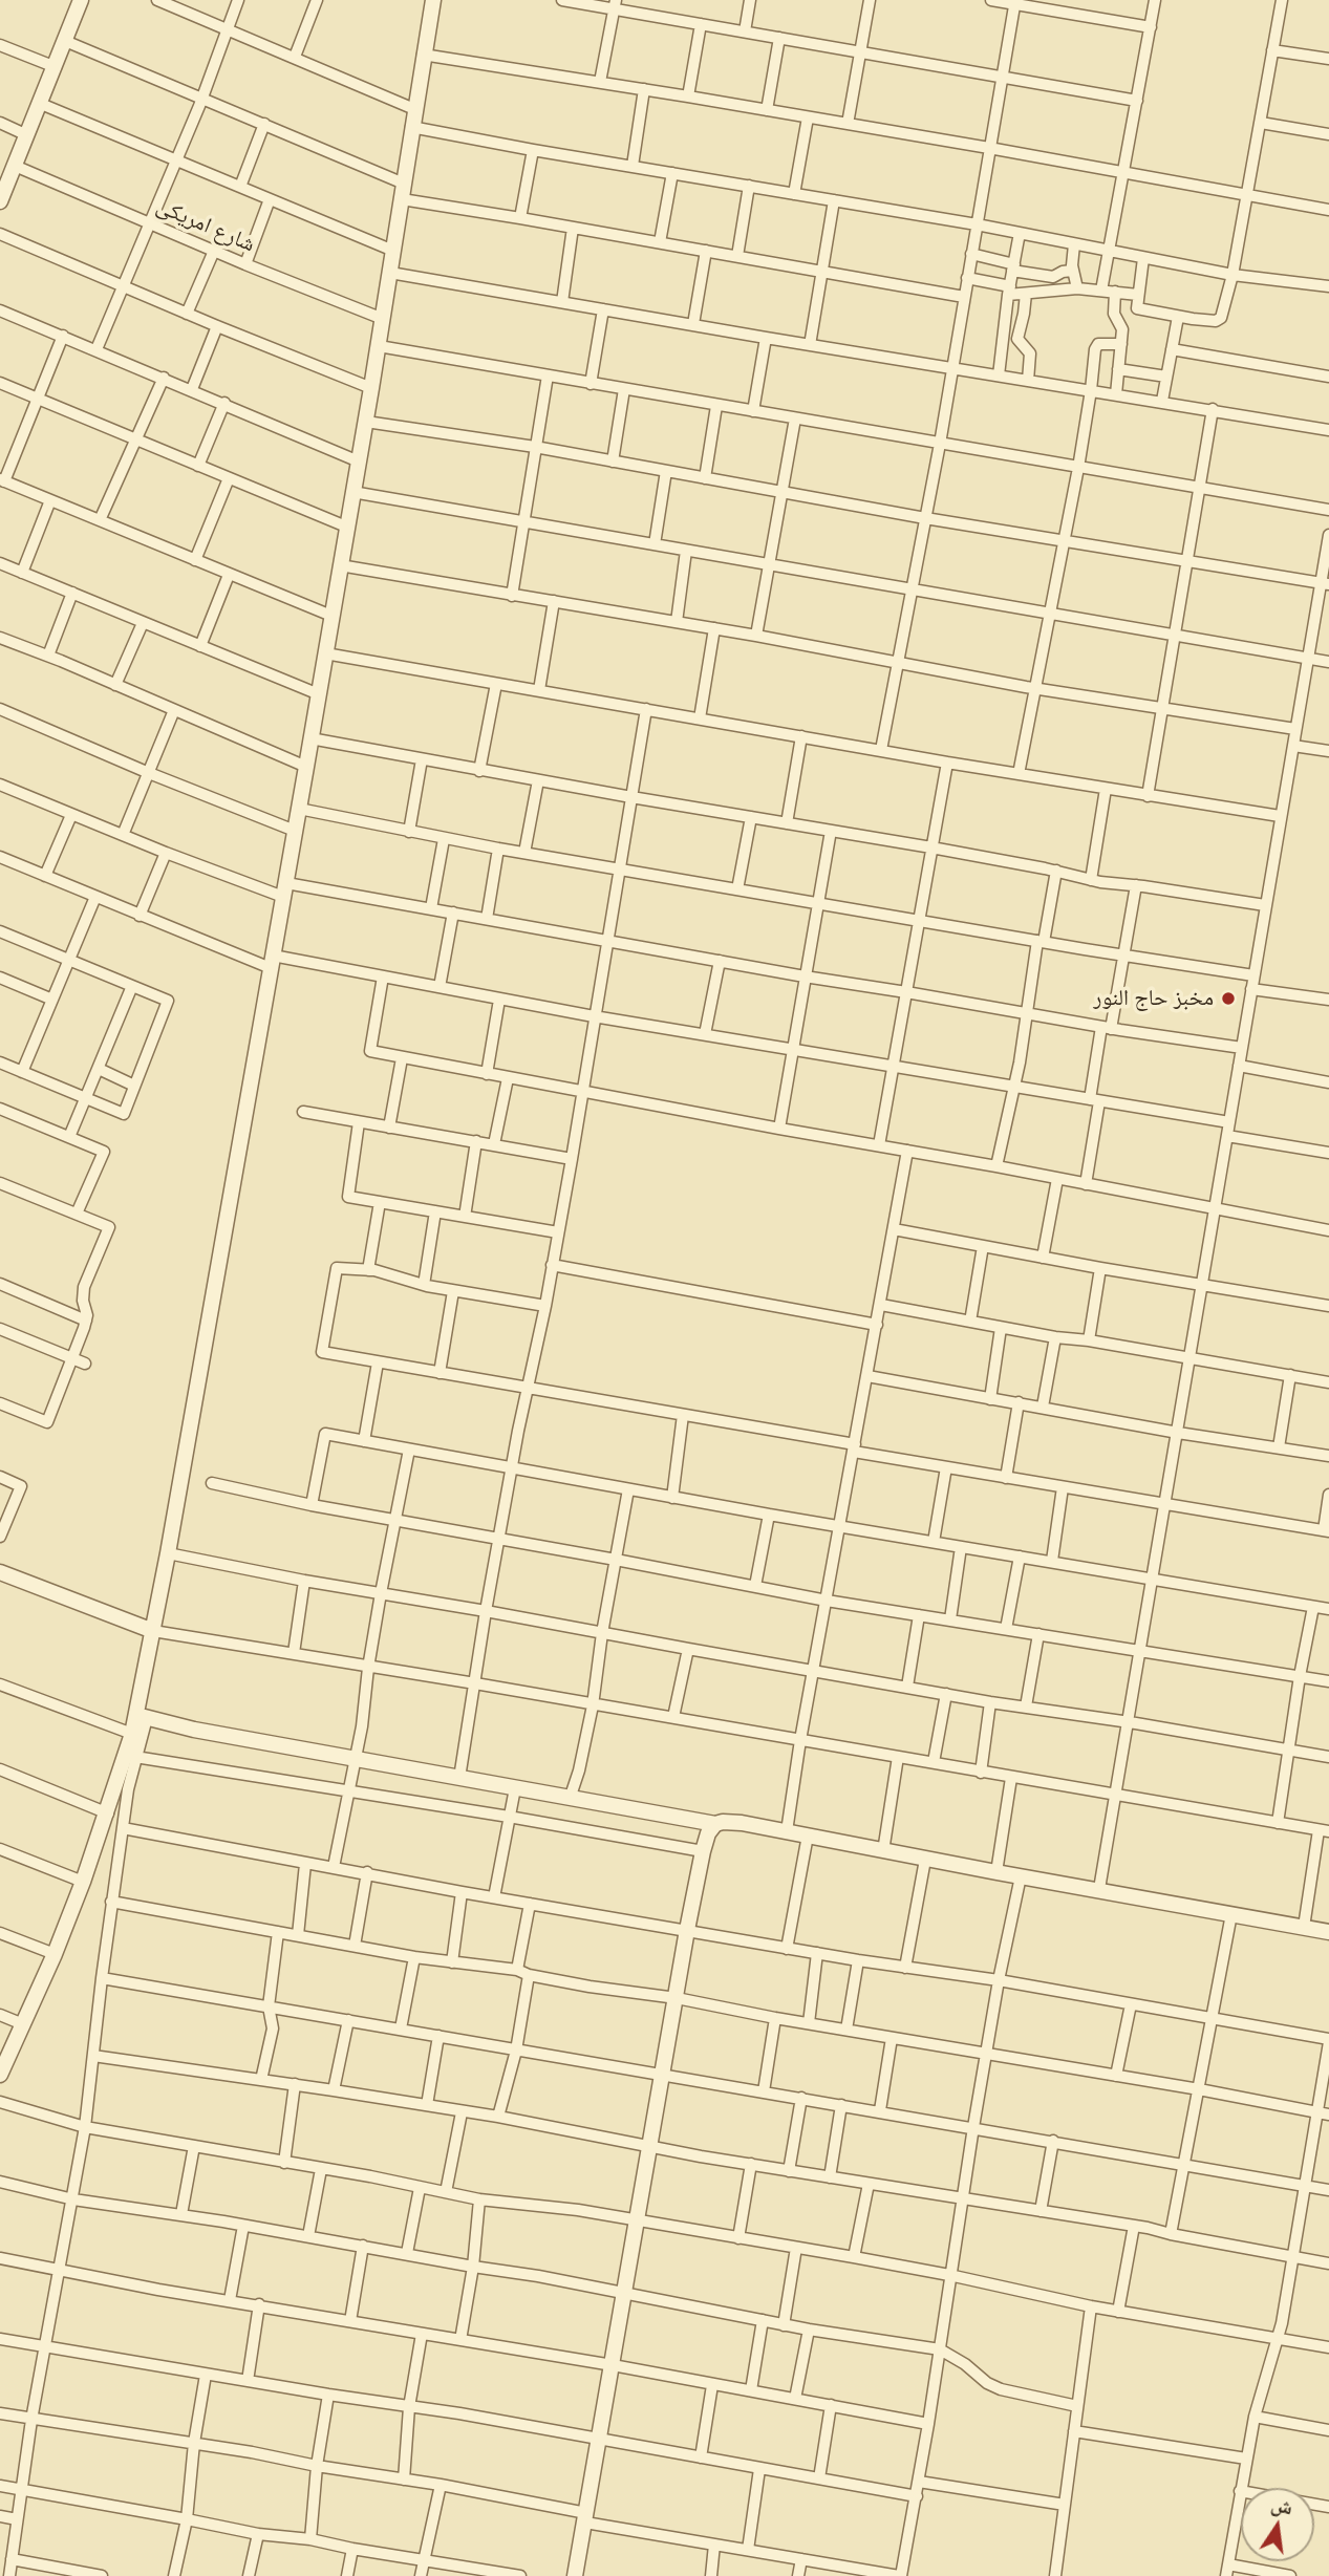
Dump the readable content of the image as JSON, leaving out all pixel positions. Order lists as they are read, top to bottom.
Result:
{
  "streets": {
    "street": ["شارع امريكى"]
  },
  "places": ["مخبز حاج النور"],
  "north": "top"
}
